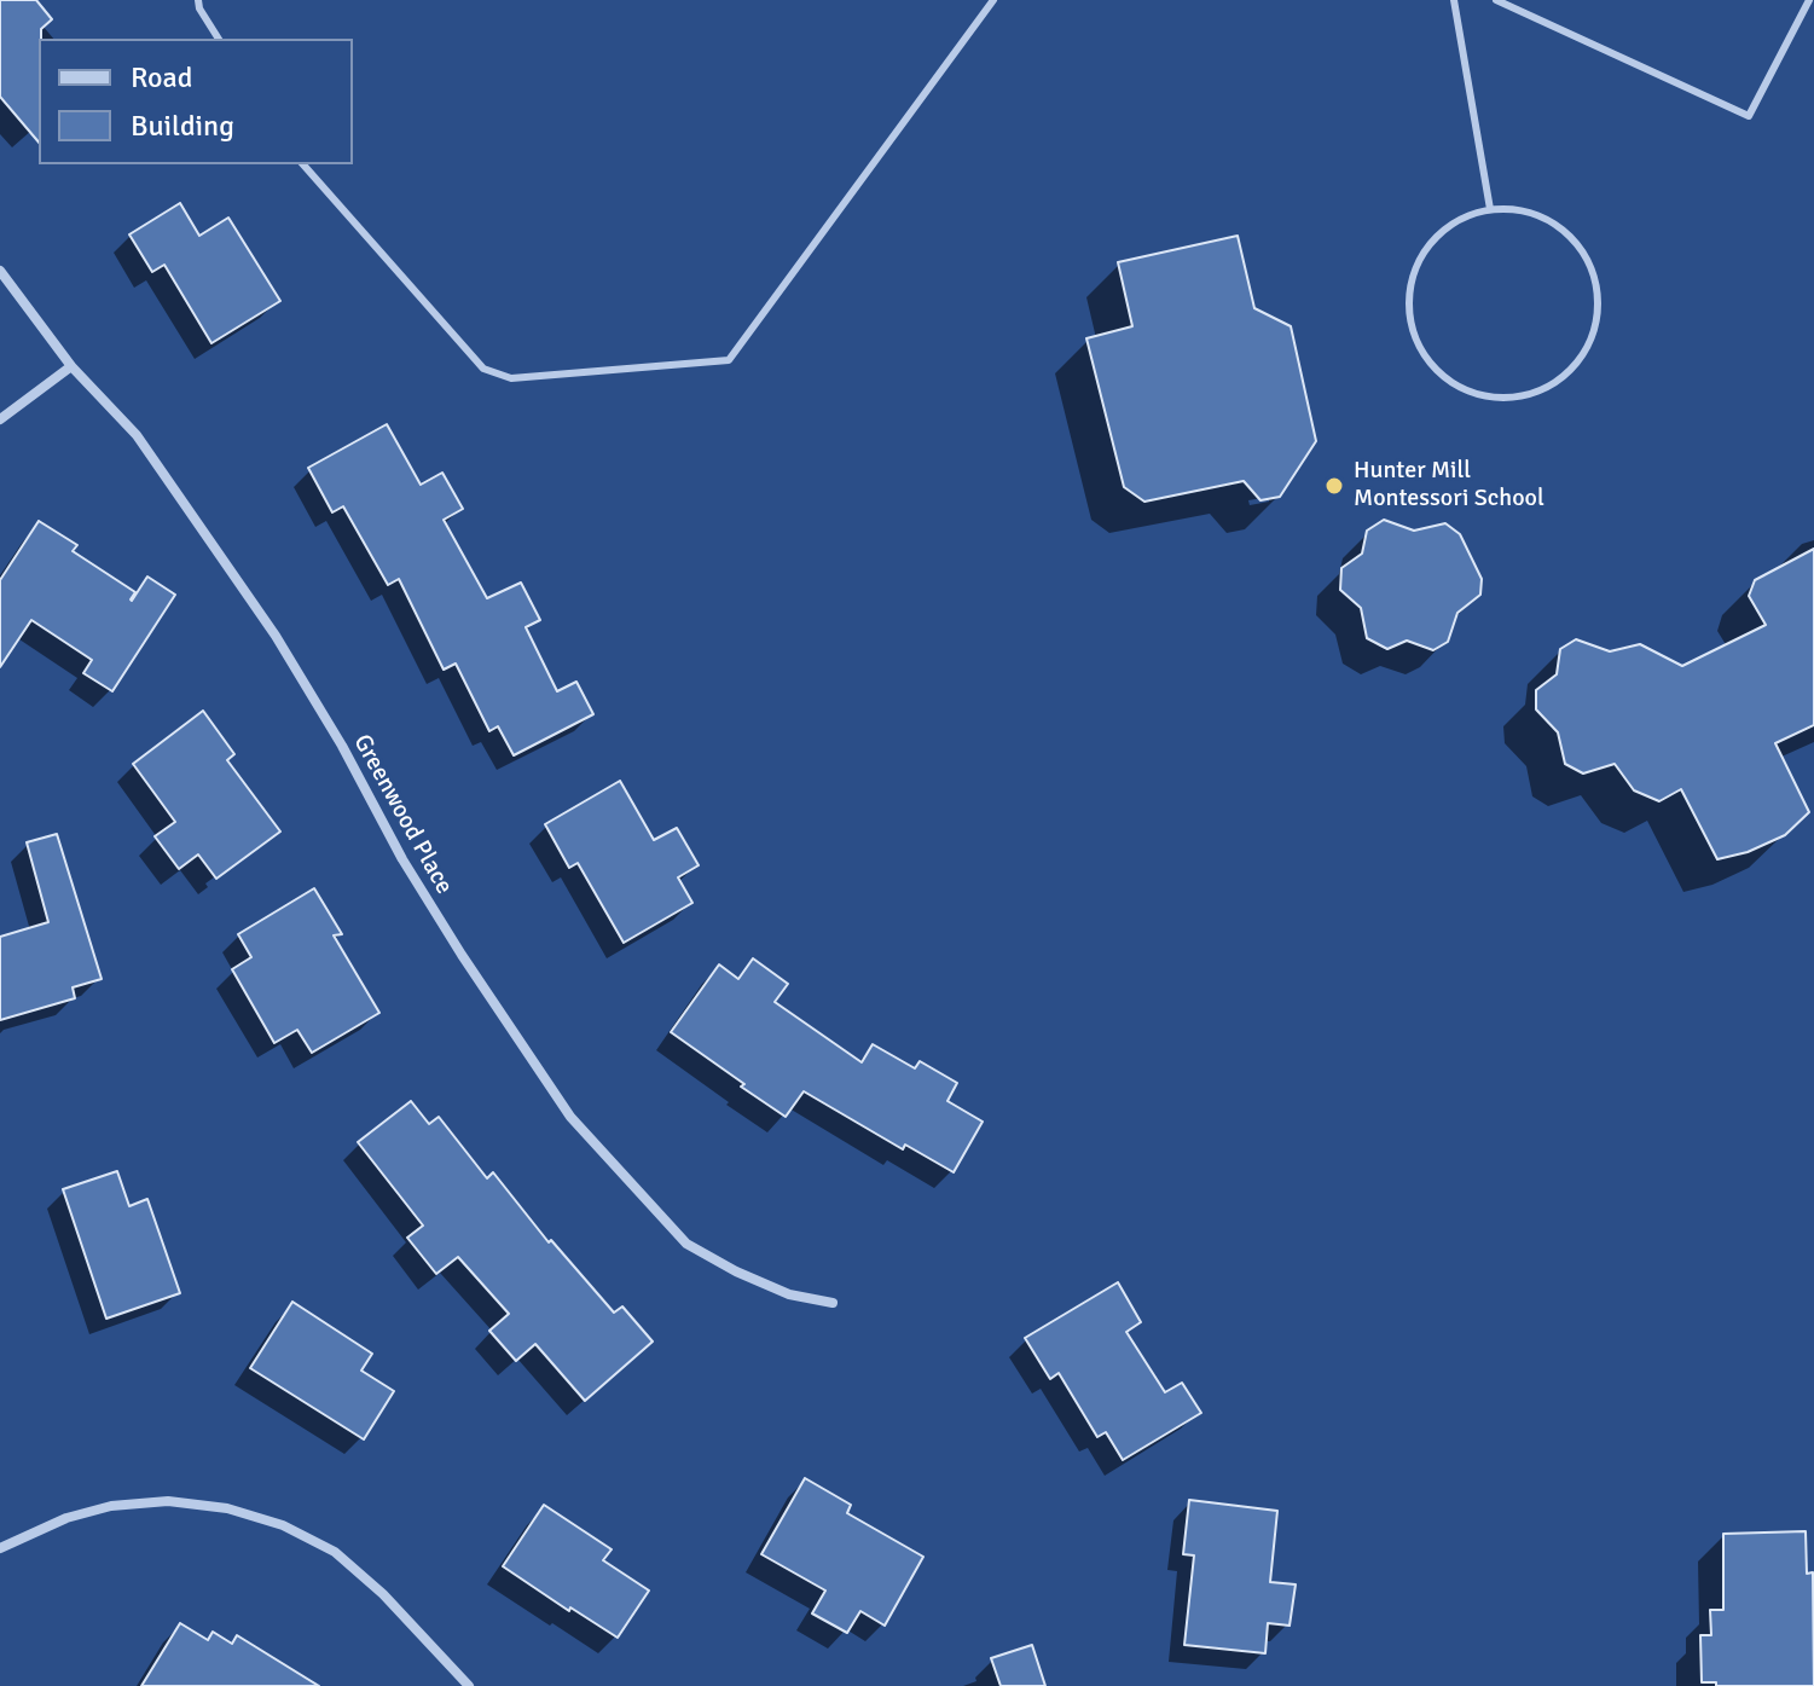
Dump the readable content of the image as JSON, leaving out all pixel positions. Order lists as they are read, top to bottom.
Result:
{
  "streets": {
    "street": ["Greenwood Place"]
  },
  "places": ["Hunter Mill Montessori School"],
  "legend": ["Road", "Building"]
}
